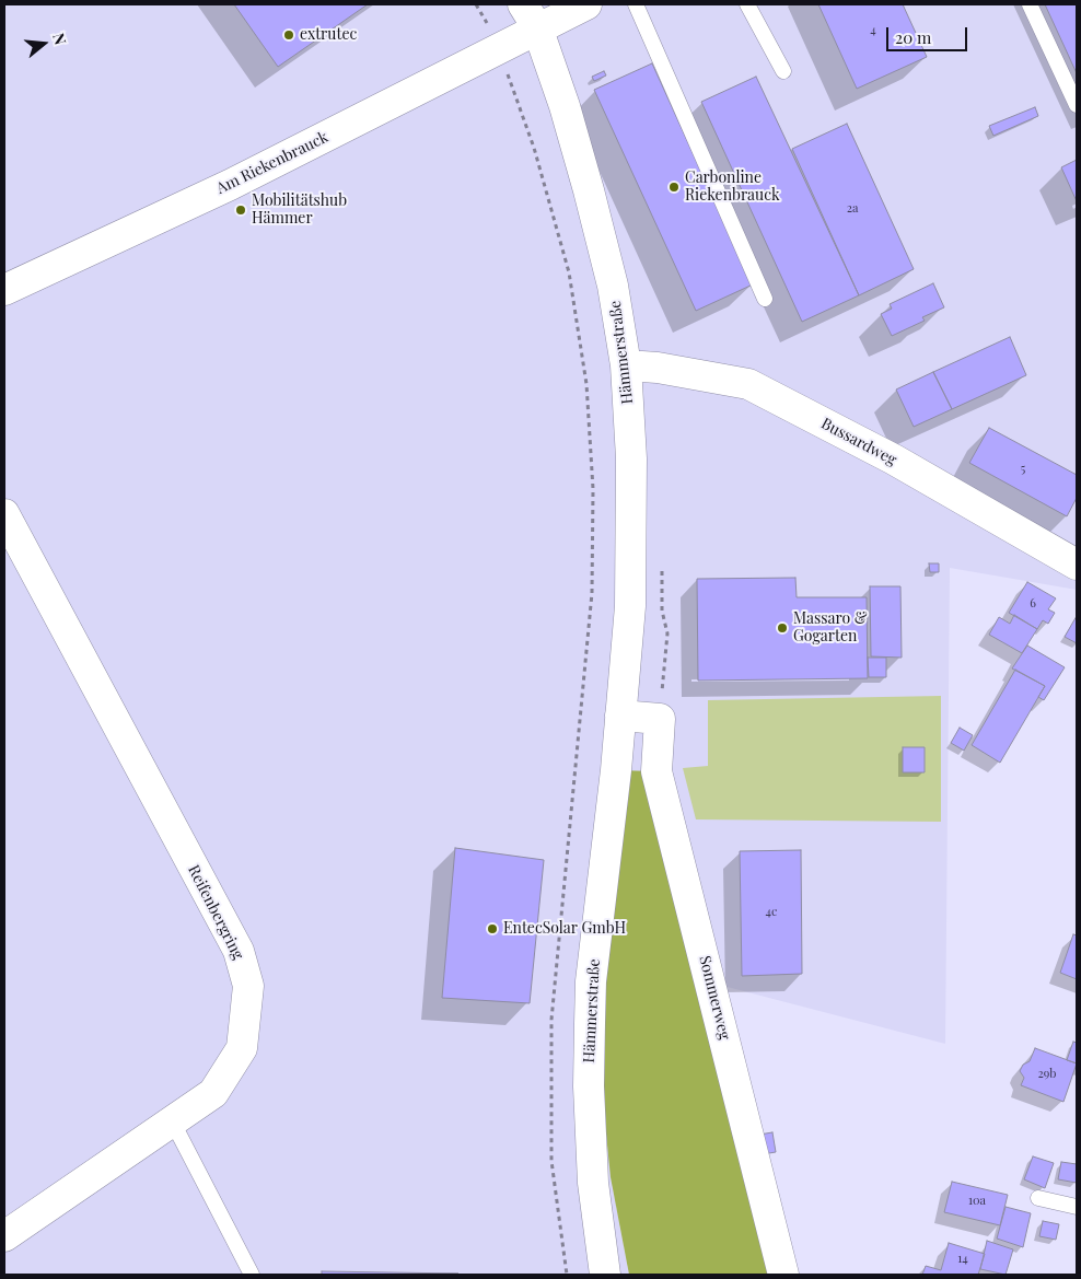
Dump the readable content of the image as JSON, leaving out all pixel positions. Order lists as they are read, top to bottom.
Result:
{
  "streets": {
    "street": [
      "Am Riekenbrauck",
      "Hämmerstraße",
      "Bussardweg",
      "Reifenbergring",
      "Sommerweg"
    ]
  },
  "crossings": [
    ["Am Riekenbrauck", "Hämmerstraße"],
    ["Hämmerstraße", "Bussardweg"],
    ["Hämmerstraße", "Sommerweg"]
  ],
  "places": [
    "extrutec",
    "Carbonline Riekenbrauck",
    "Mobilitätshub Hämmer",
    "Massaro & Gogarten",
    "EntecSolar GmbH"
  ],
  "house_numbers": [
    "4",
    "2a",
    "5",
    "6",
    "4c",
    "29b",
    "10a",
    "14"
  ],
  "scale_bar": "20 m",
  "north": "right"
}
